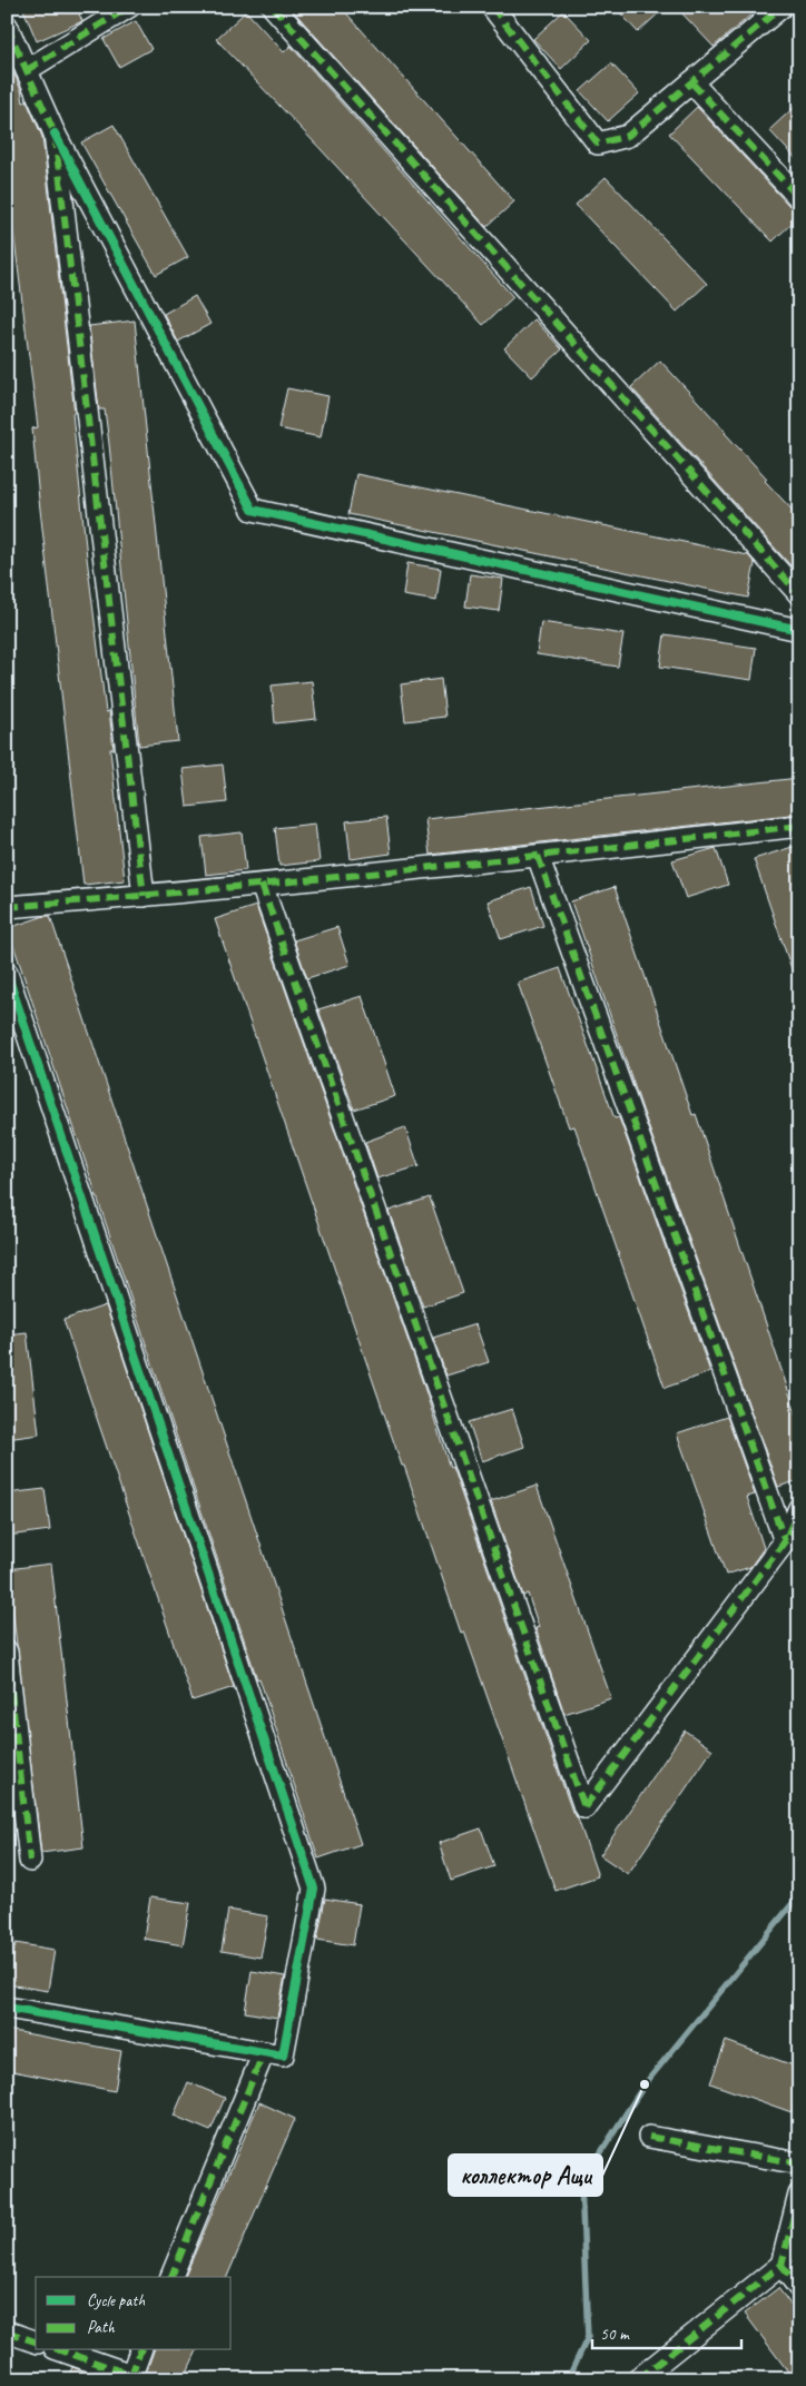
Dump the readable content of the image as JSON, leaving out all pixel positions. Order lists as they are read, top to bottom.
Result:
{
  "places": ["коллектор Ащи"],
  "legend": ["Cycle path", "Path"],
  "scale_bar": "50 m"
}
